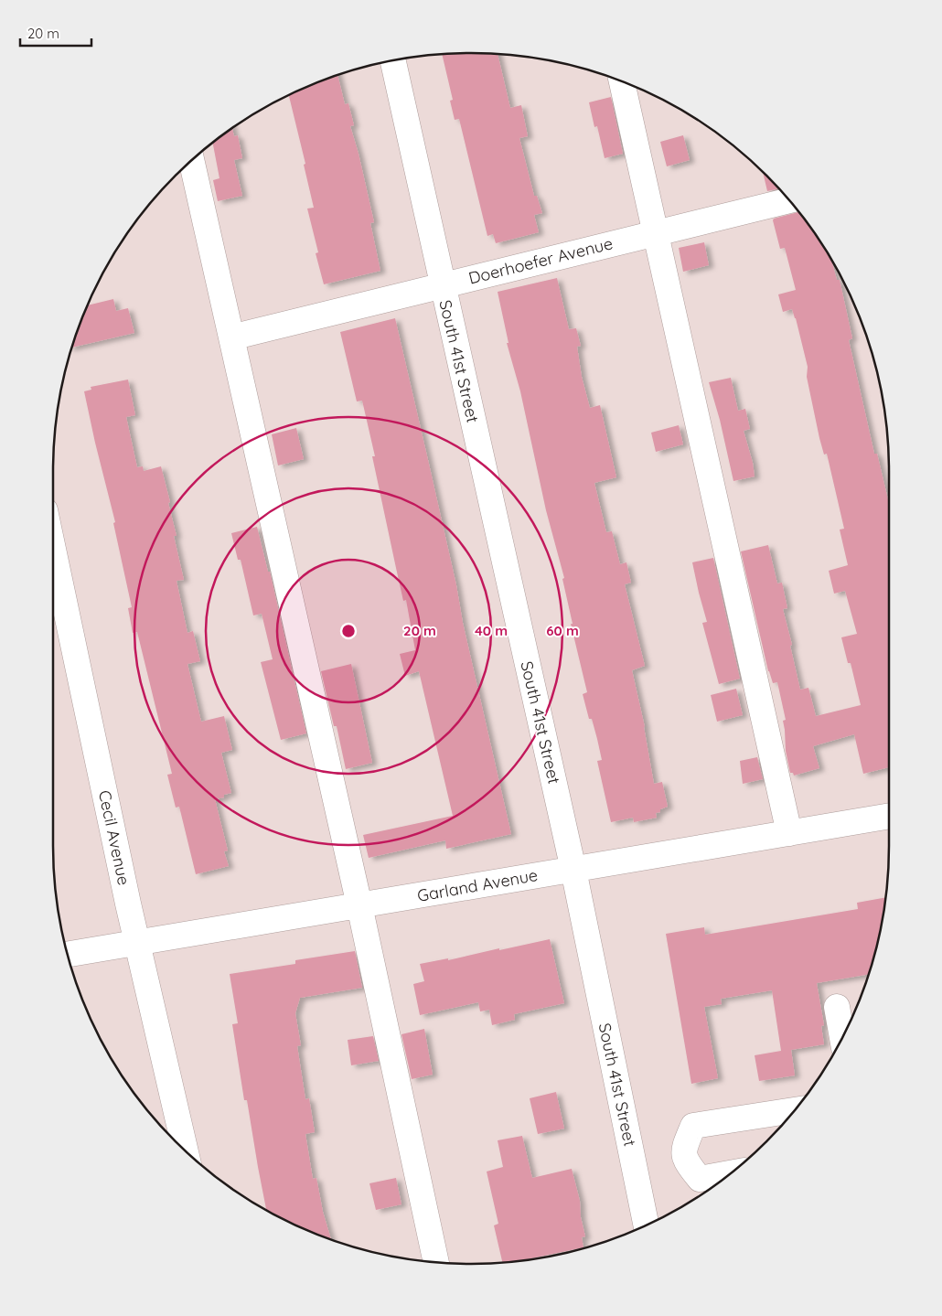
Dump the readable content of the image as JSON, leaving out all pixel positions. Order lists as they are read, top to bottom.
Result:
{
  "streets": {
    "street": [
      "Doerhoefer Avenue",
      "South 41st Street",
      "Cecil Avenue",
      "Garland Avenue"
    ]
  },
  "crossings": [
    ["Doerhoefer Avenue", "South 41st Street"],
    ["South 41st Street", "Garland Avenue"],
    ["Cecil Avenue", "Garland Avenue"]
  ],
  "scale_bar": "20 m",
  "rings": ["20 m", "40 m", "60 m"]
}
